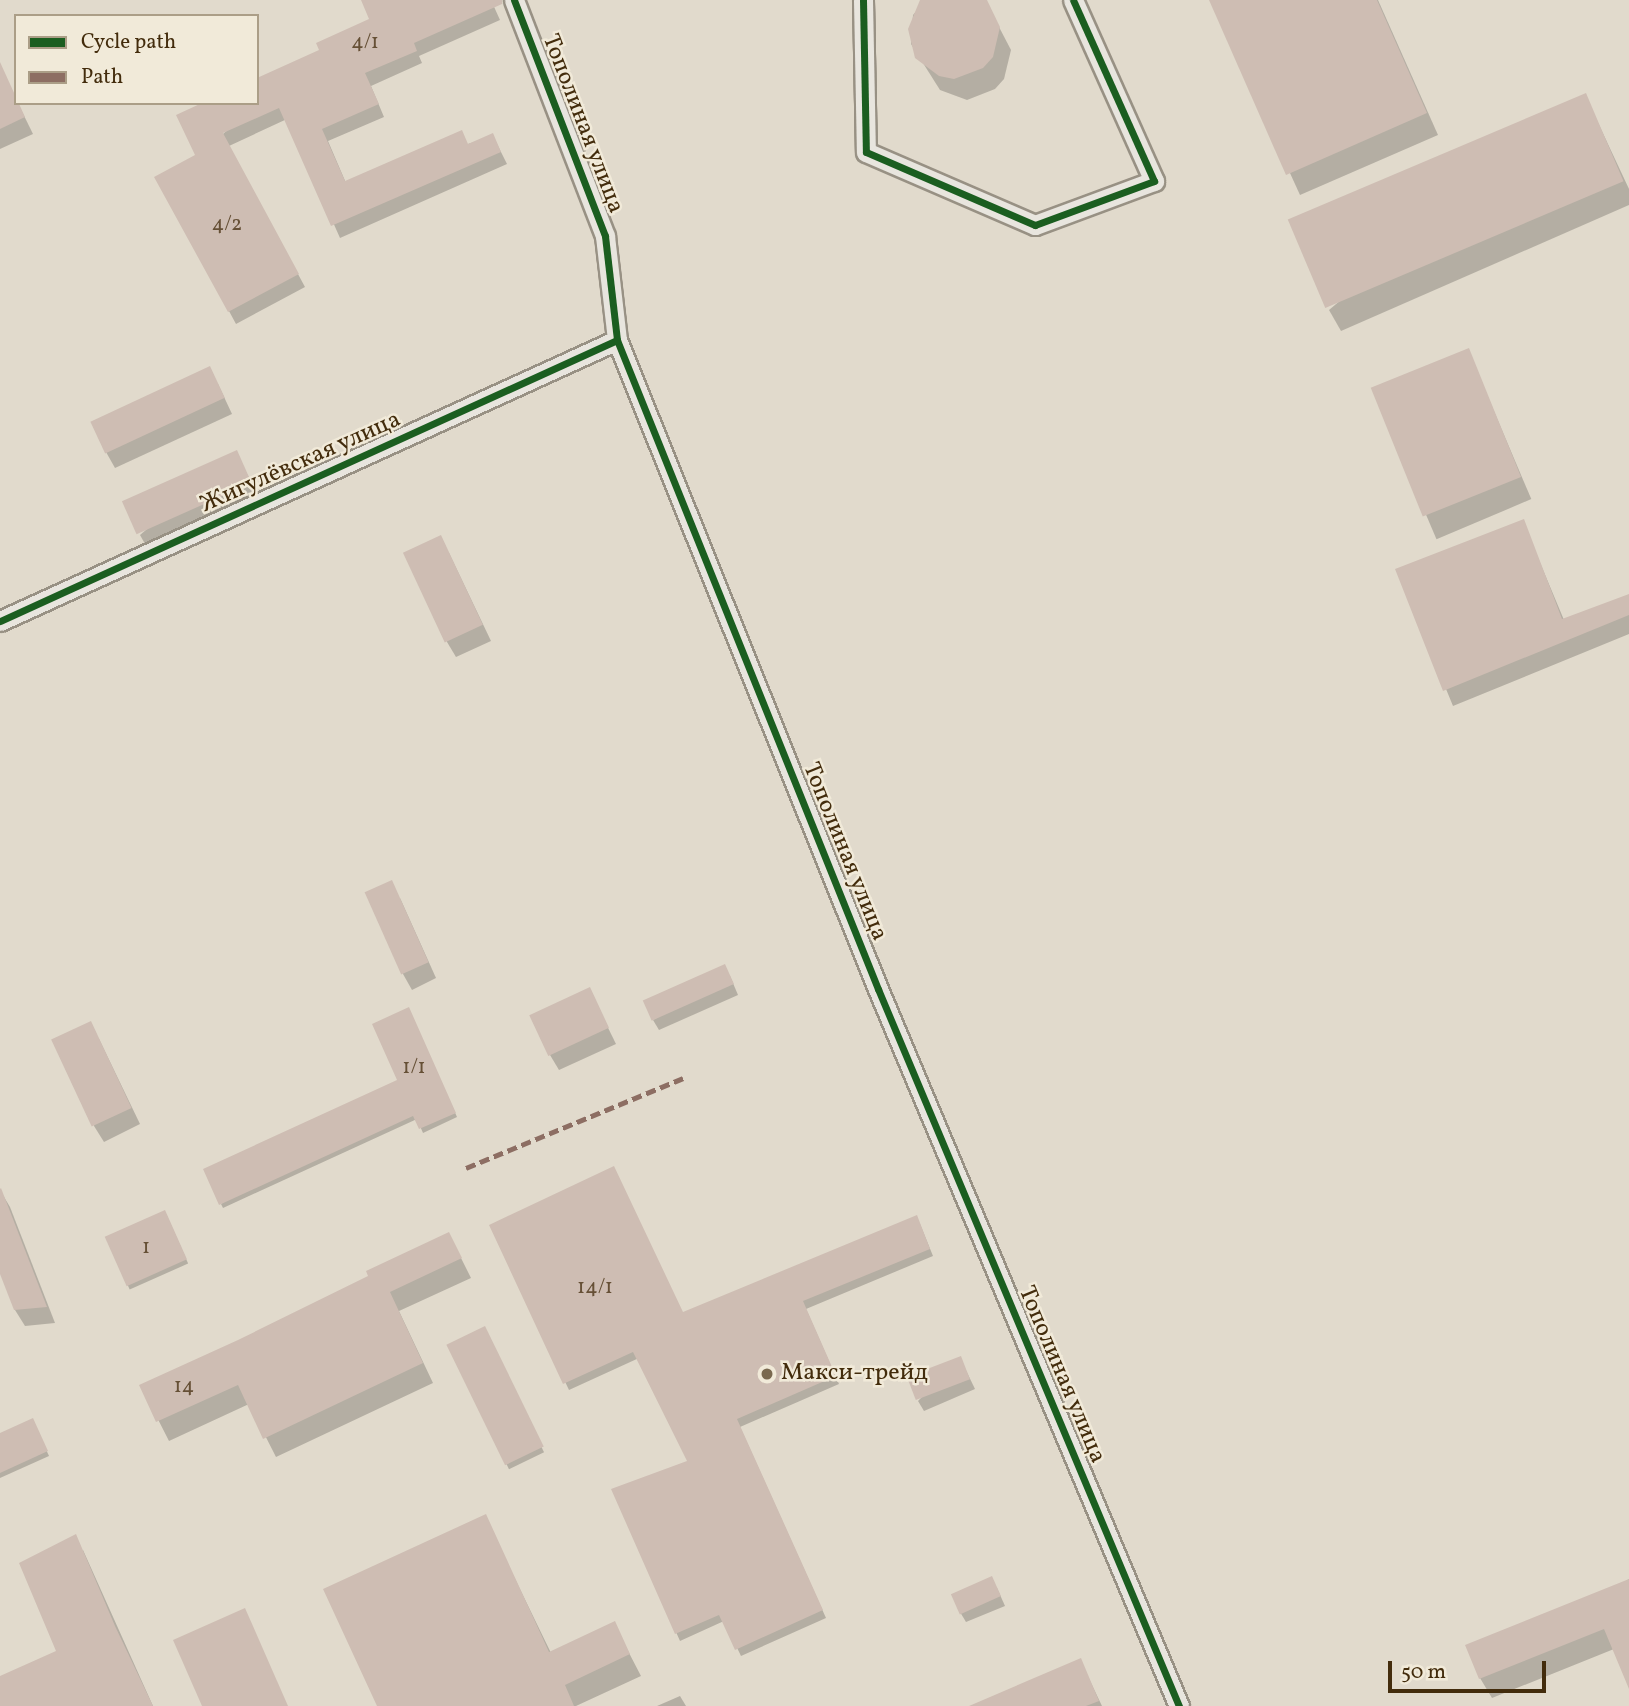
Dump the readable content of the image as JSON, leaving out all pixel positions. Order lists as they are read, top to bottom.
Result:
{
  "streets": {
    "street": ["Тополиная улица", "Жигулёвская улица"]
  },
  "crossings": [
    ["Тополиная улица", "Жигулёвская улица"]
  ],
  "places": ["Макси-трейд"],
  "house_numbers": [
    "4/1",
    "4/2",
    "1/1",
    "1",
    "14/1",
    "14"
  ],
  "legend": ["Cycle path", "Path"],
  "scale_bar": "50 m"
}
